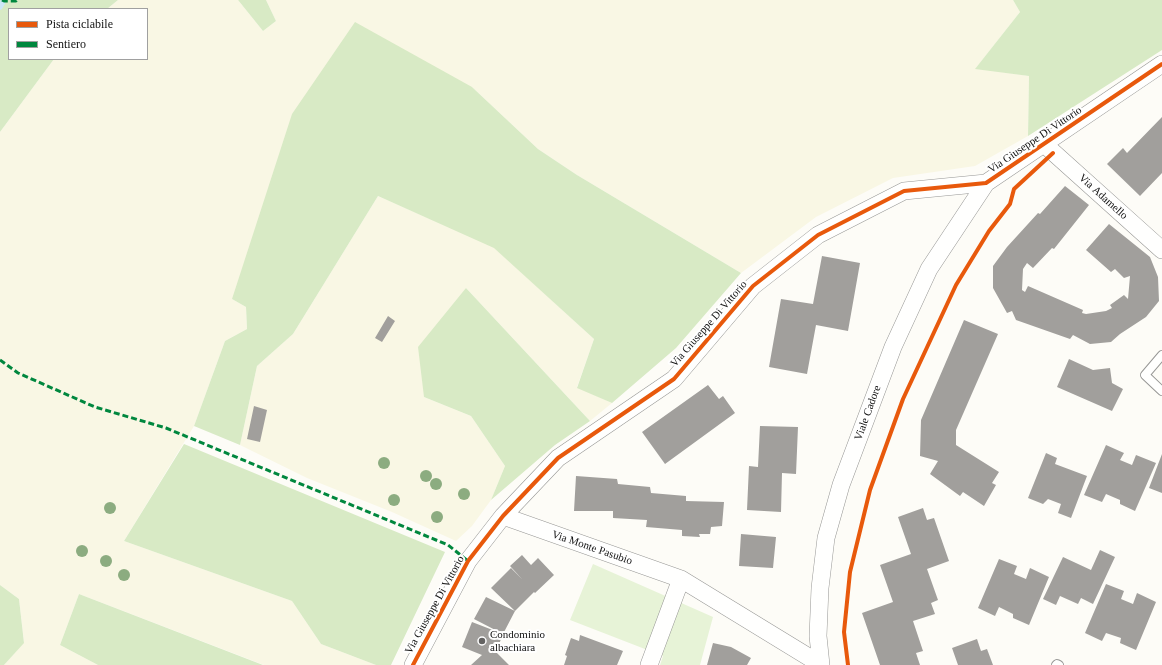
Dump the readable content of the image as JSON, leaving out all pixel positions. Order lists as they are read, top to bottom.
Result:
{
  "streets": {
    "street": [
      "Via Giuseppe Di Vittorio",
      "Via Adamello",
      "Viale Cadore",
      "Via Monte Pasubio"
    ]
  },
  "crossings": [
    ["Via Giuseppe Di Vittorio", "Via Adamello"],
    ["Via Giuseppe Di Vittorio", "Viale Cadore"],
    ["Via Giuseppe Di Vittorio", "Via Monte Pasubio"],
    ["Viale Cadore", "Via Monte Pasubio"]
  ],
  "places": ["Condominio albachiara"],
  "legend": ["Pista ciclabile", "Sentiero"]
}
